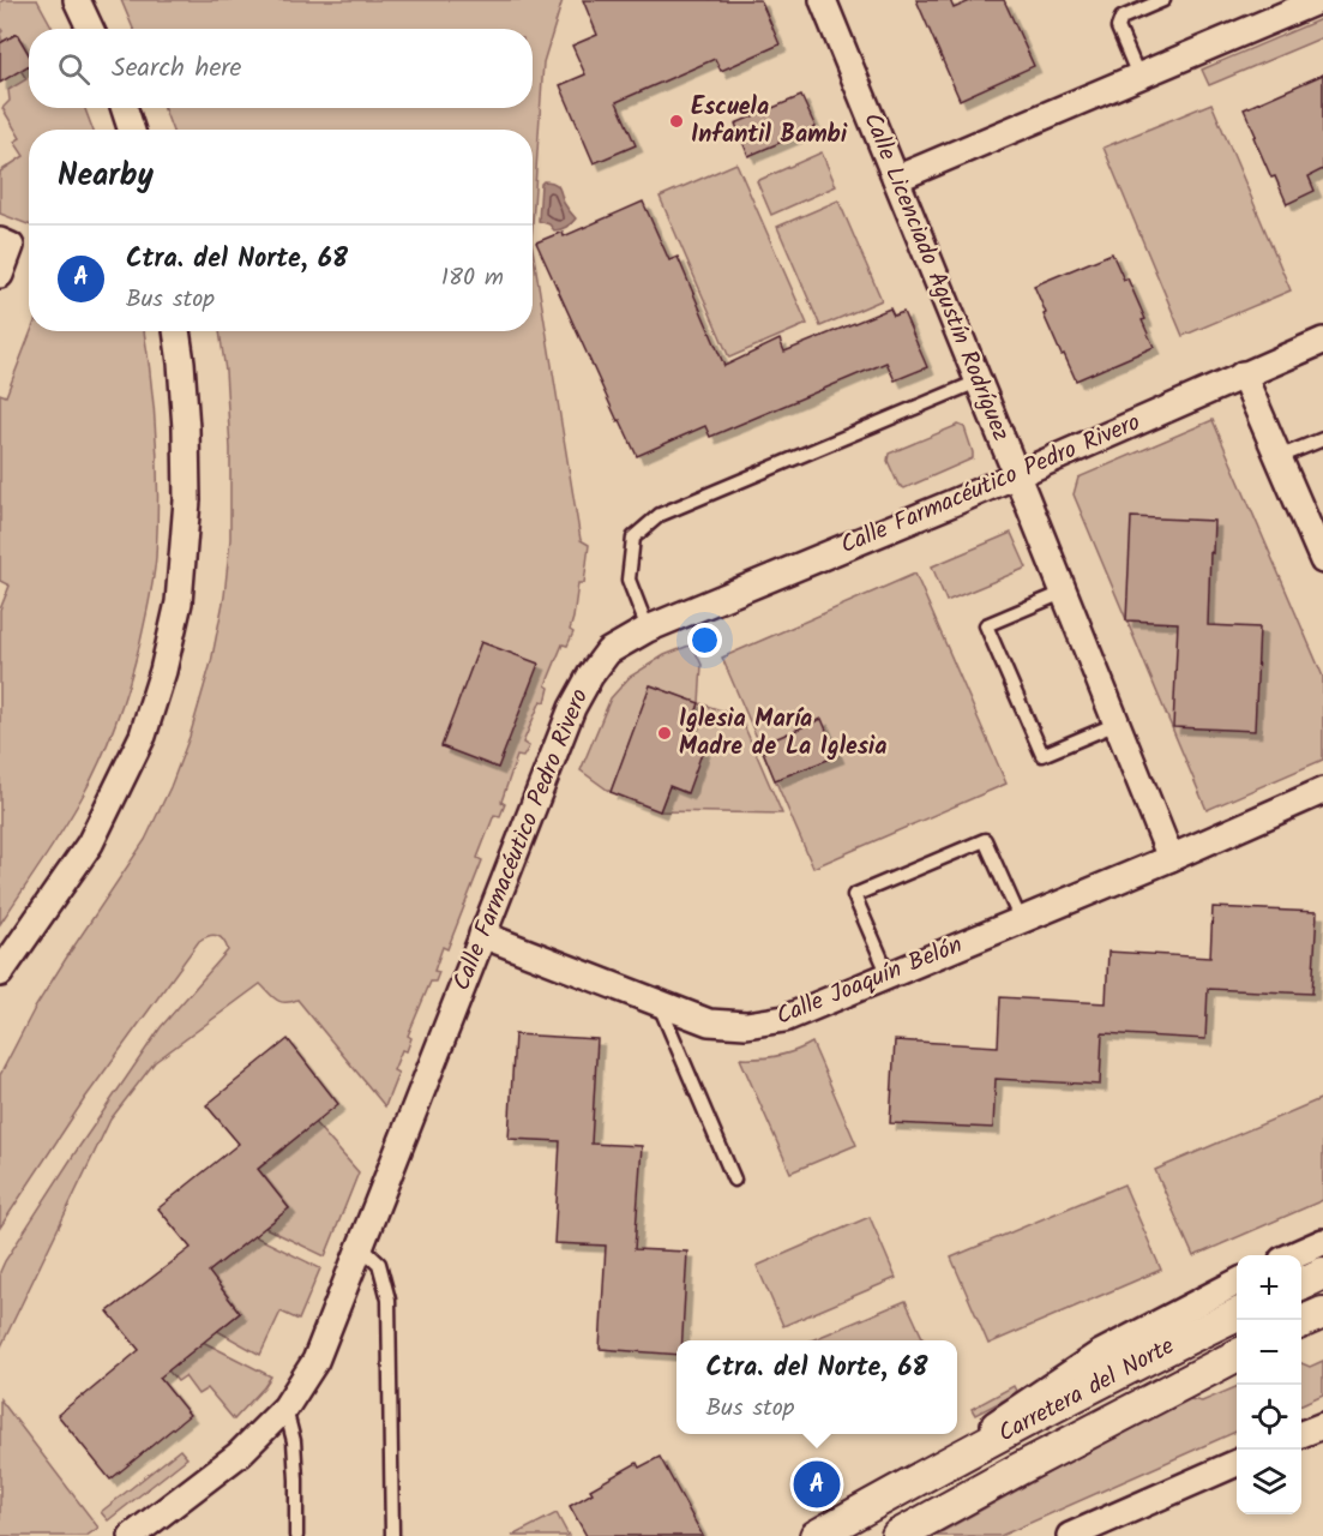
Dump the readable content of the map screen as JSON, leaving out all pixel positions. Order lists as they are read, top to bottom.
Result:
{
  "streets": {
    "street": [
      "Calle Licenciado Agustín Rodríguez",
      "Calle Farmacéutico Pedro Rivero",
      "Calle Joaquín Belón",
      "Carretera del Norte"
    ]
  },
  "crossings": [
    ["Calle Licenciado Agustín Rodríguez", "Calle Farmacéutico Pedro Rivero"],
    ["Calle Farmacéutico Pedro Rivero", "Calle Joaquín Belón"]
  ],
  "places": ["Escuela Infantil Bambi", "Iglesia María Madre de La Iglesia"],
  "page": {
    "search": "Search here",
    "heading": "Nearby",
    "list": [
      {
        "mark": "A",
        "name": "Ctra. del Norte, 68",
        "note": "Bus stop",
        "value": "180 m"
      }
    ],
    "map_buttons": ["+", "−"],
    "popup": ["Ctra. del Norte, 68", "Bus stop"],
    "pins": "A"
  }
}
